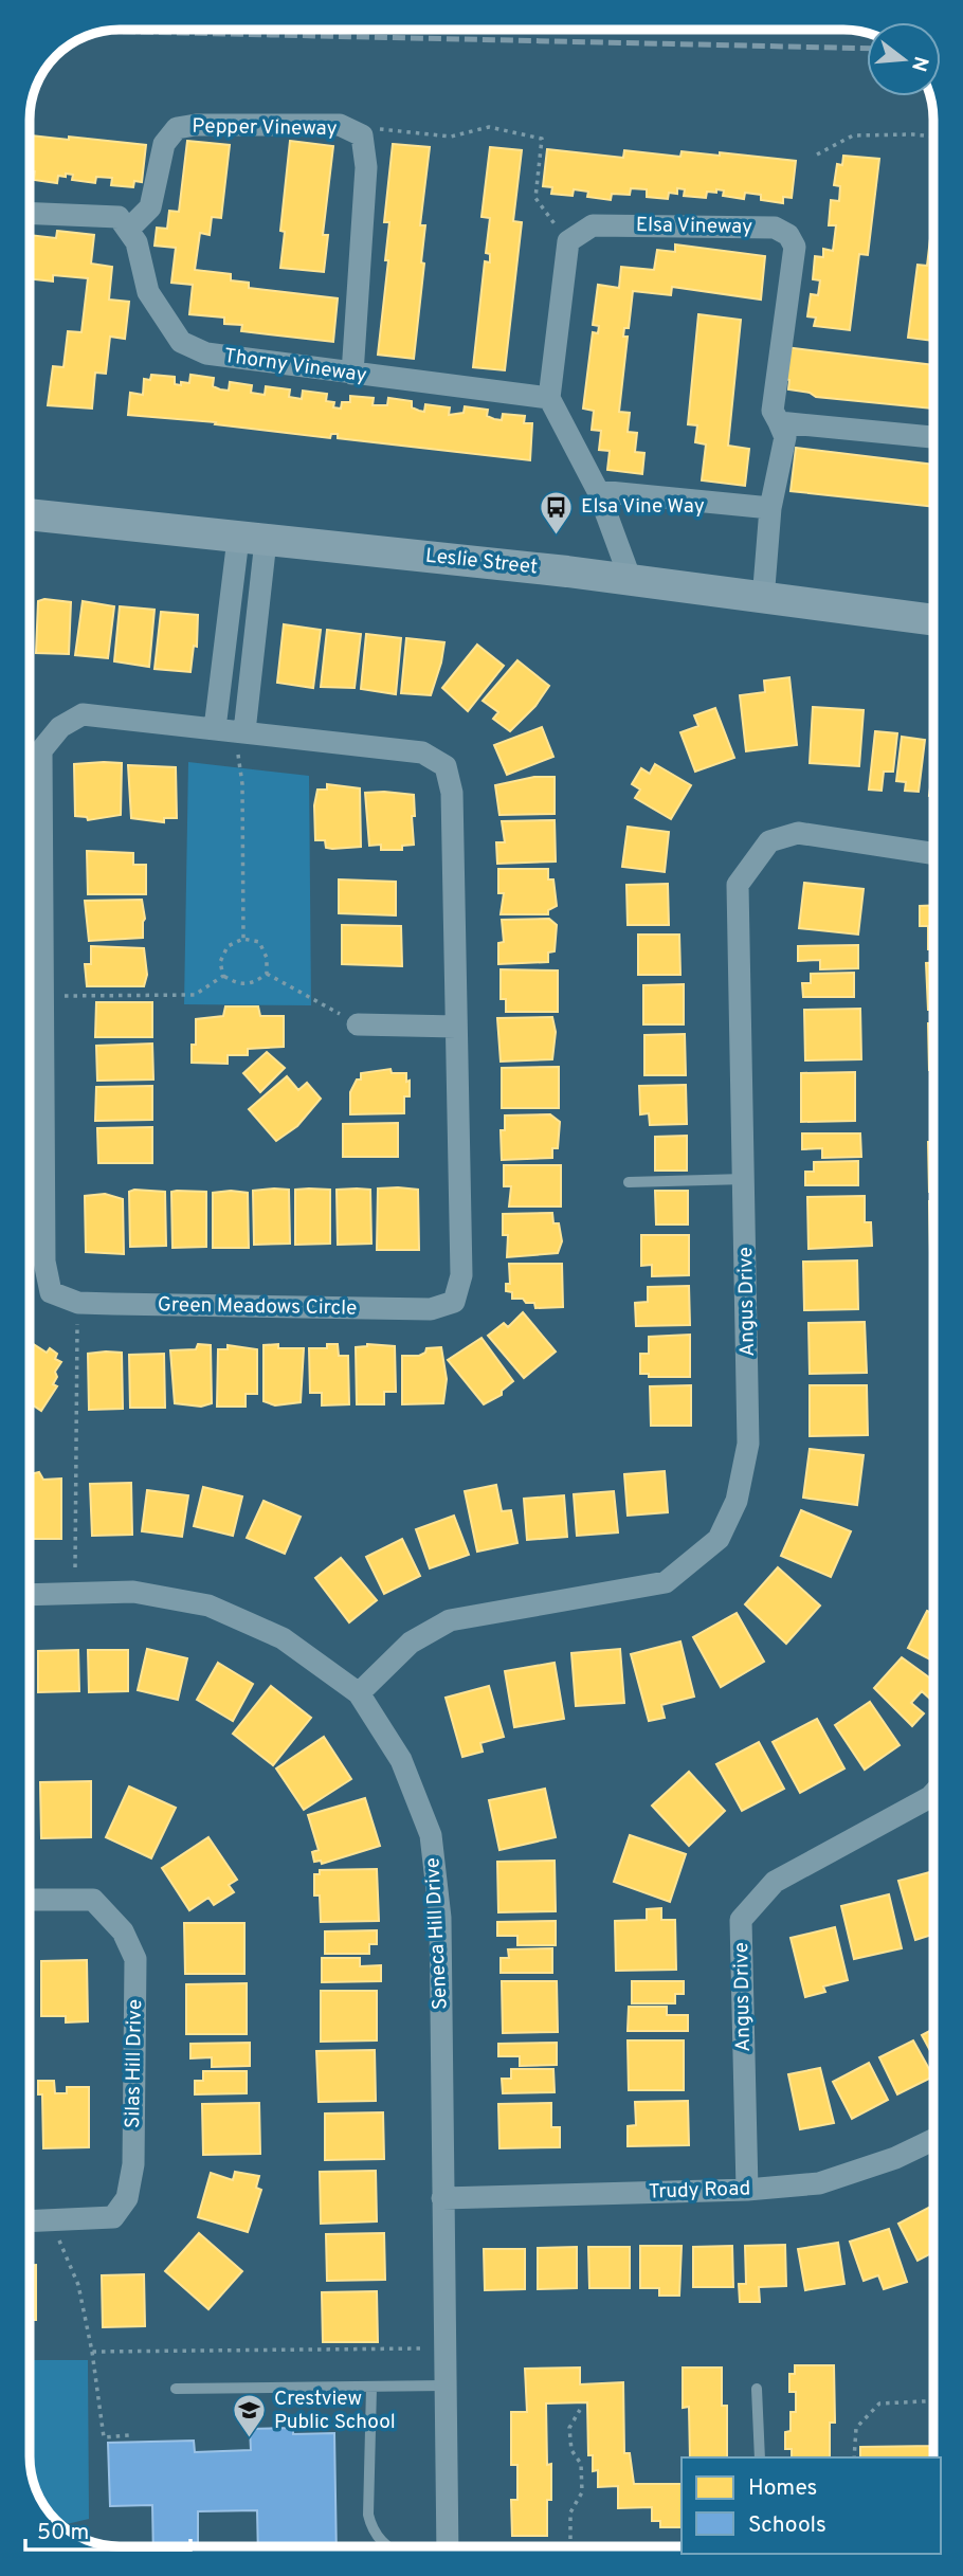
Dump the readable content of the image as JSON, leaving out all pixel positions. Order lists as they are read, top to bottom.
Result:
{
  "streets": {
    "main road": ["Leslie Street"],
    "street": [
      "Pepper Vineway",
      "Elsa Vineway",
      "Thorny Vineway",
      "Angus Drive",
      "Green Meadows Circle",
      "Seneca Hill Drive",
      "Silas Hill Drive",
      "Trudy Road"
    ]
  },
  "crossings": [
    ["Pepper Vineway", "Thorny Vineway"],
    ["Elsa Vineway", "Leslie Street"],
    ["Angus Drive", "Seneca Hill Drive"],
    ["Angus Drive", "Trudy Road"],
    ["Seneca Hill Drive", "Trudy Road"]
  ],
  "places": {
    "bus stop": ["Elsa Vine Way"],
    "school or university": ["Crestview Public School"]
  },
  "legend": ["Homes", "Schools"],
  "scale_bar": "50 m",
  "north": "right"
}
